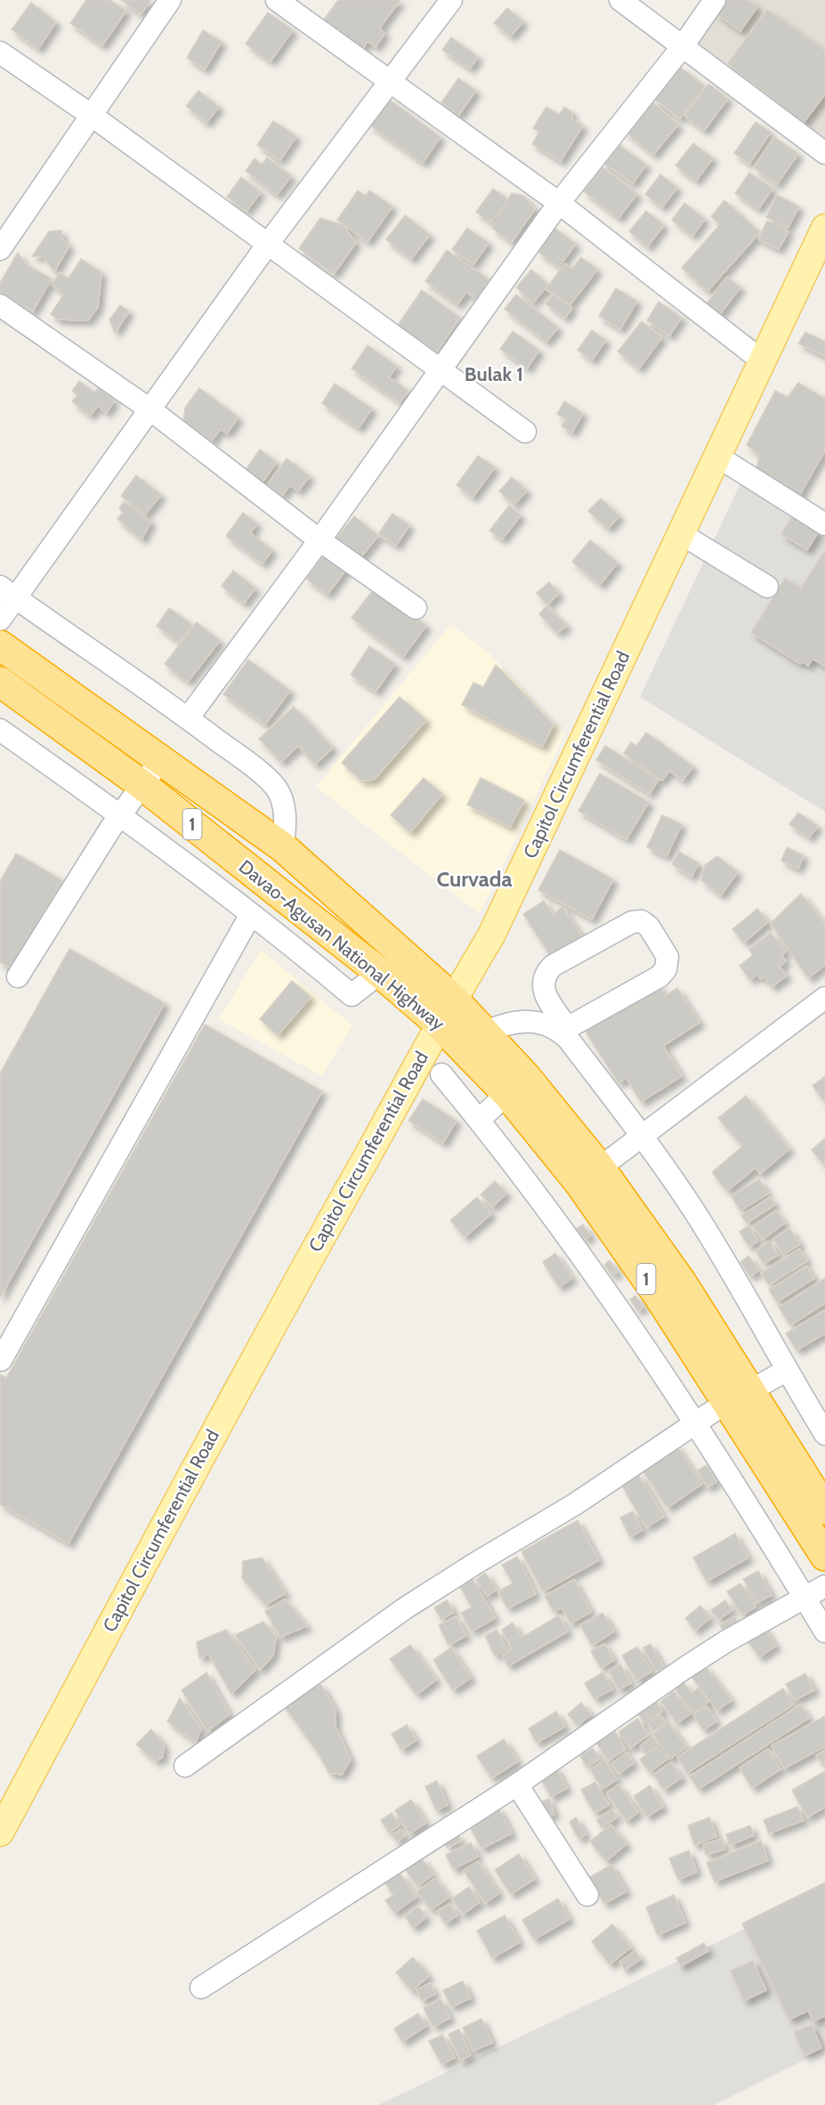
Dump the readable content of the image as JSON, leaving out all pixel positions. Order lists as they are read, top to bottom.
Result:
{
  "streets": {
    "highway": ["1", "Davao-Agusan National Highway"],
    "main road": ["Capitol Circumferential Road"]
  },
  "crossings": [
    ["Capitol Circumferential Road", "Davao-Agusan National Highway"]
  ],
  "districts": ["Bulak 1", "Curvada"]
}
